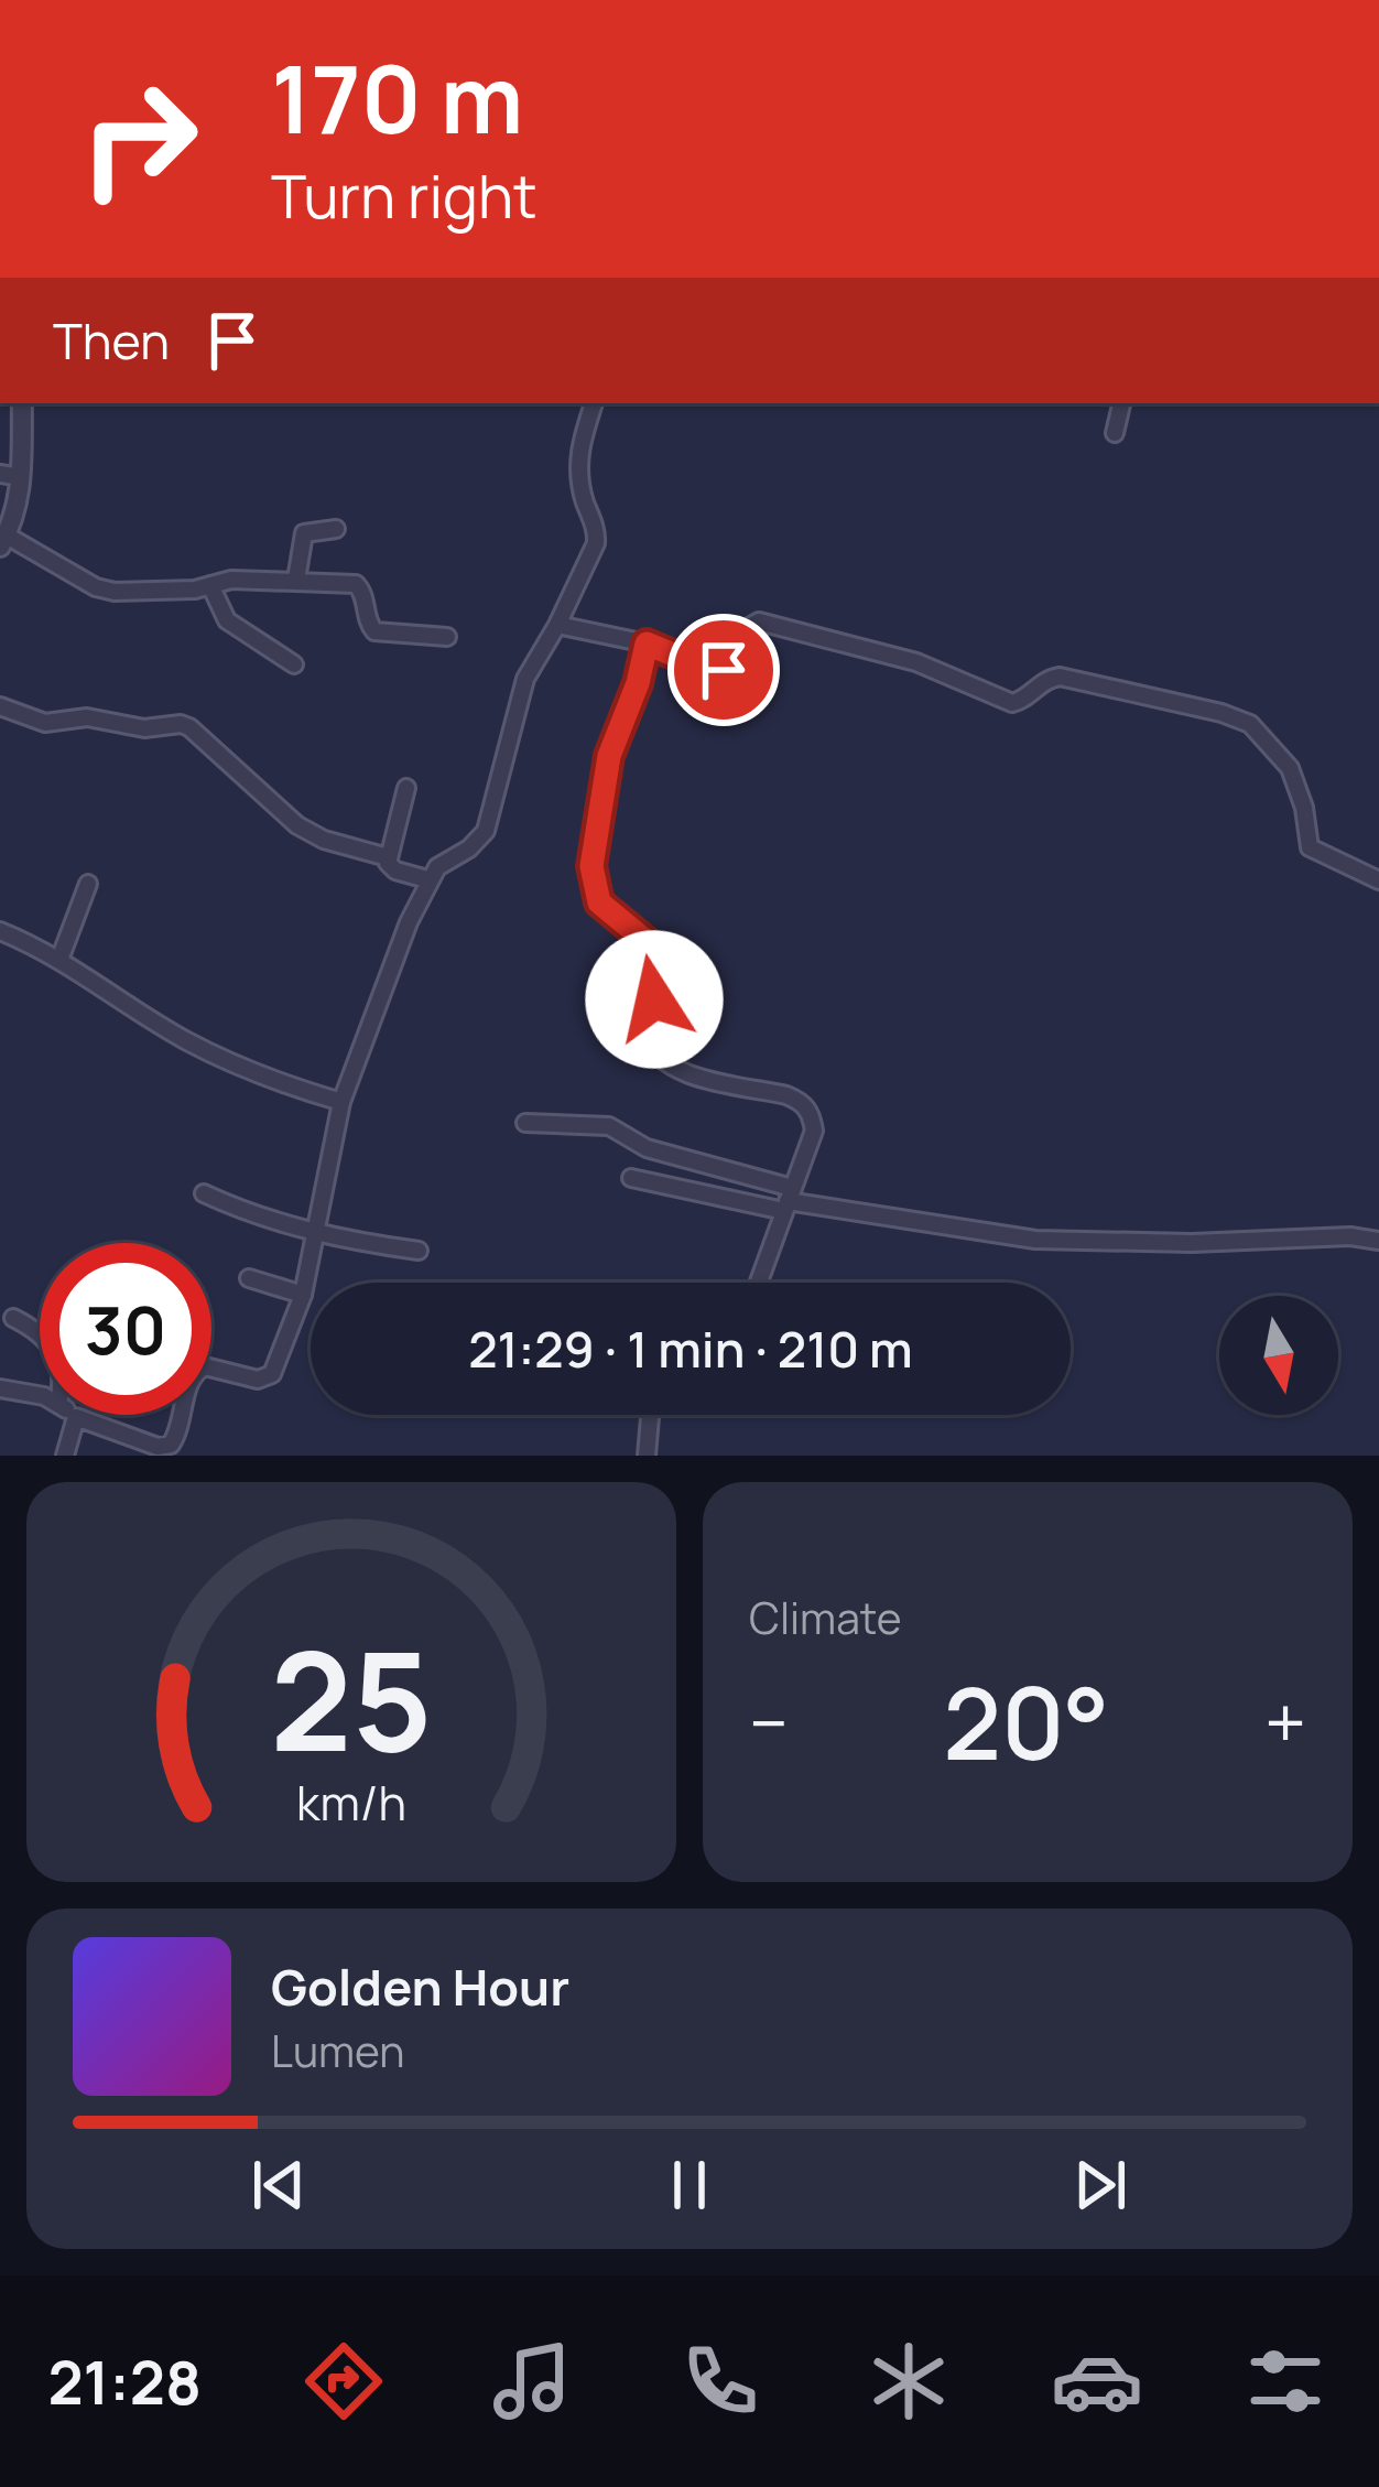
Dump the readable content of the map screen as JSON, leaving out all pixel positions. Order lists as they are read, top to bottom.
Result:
{
  "north": "bottom",
  "page": {
    "turn": ["170 m", "Turn right"],
    "then": "Then",
    "limit": "30",
    "trip": "21:29 · 1 min · 210 m",
    "tile": "Climate",
    "heat": ["−", "20°", "+"],
    "song": ["Golden Hour", "Lumen"],
    "tabs": "21:28",
    "gauge": ["25", "km/h"]
  }
}
